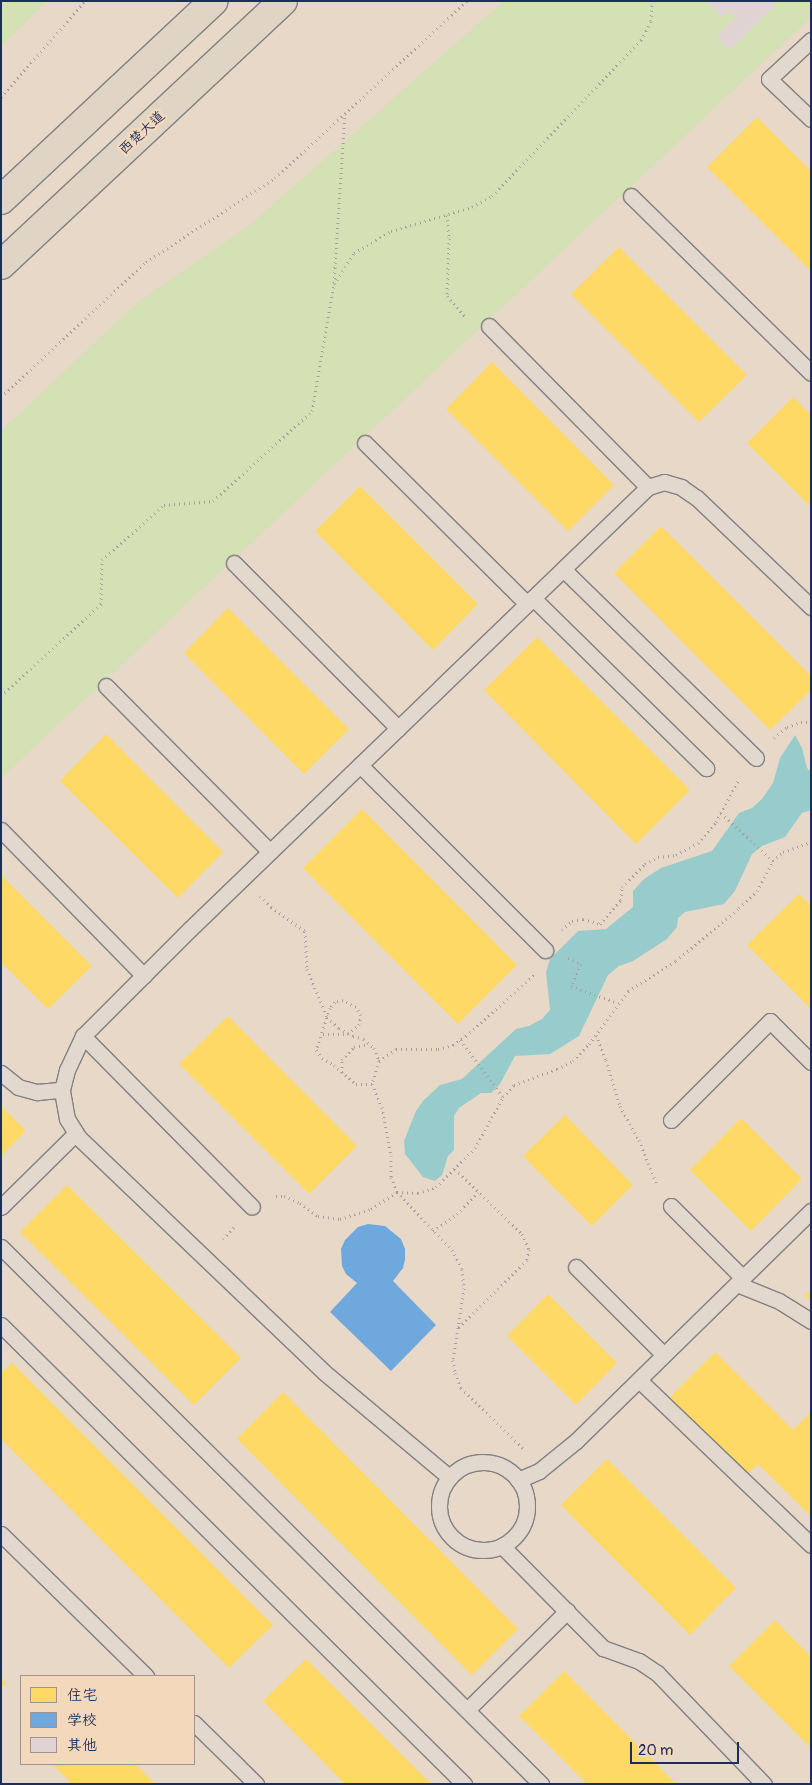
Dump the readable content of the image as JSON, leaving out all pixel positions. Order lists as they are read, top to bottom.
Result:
{
  "streets": {
    "highway": ["西楚大道"]
  },
  "legend": ["住宅", "学校", "其他"],
  "scale_bar": "20 m"
}
